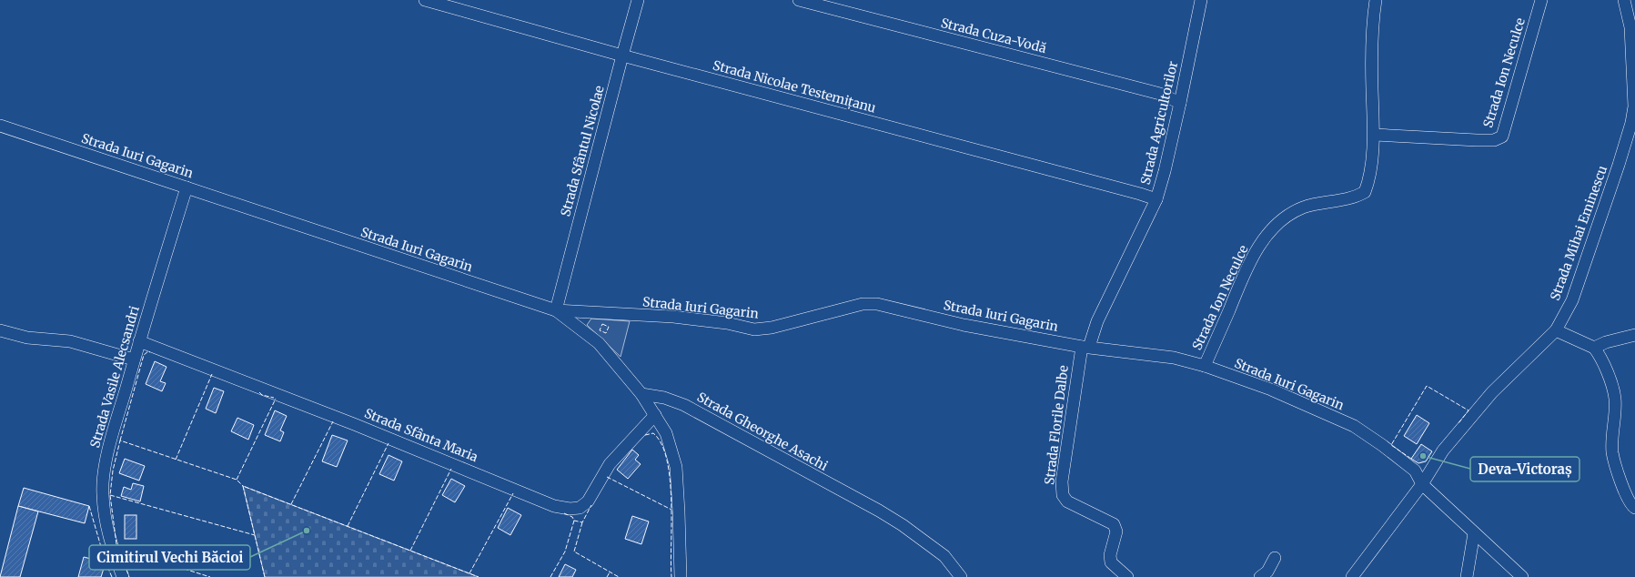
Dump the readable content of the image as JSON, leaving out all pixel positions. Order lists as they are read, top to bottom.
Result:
{
  "streets": {
    "street": [
      "Strada Cuza-Vodă",
      "Strada Ion Neculce",
      "Strada Nicolae Testemițanu",
      "Strada Agricultorilor",
      "Strada Sfântul Nicolae",
      "Strada Iuri Gagarin",
      "Strada Mihai Eminescu",
      "Strada Vasile Alecsandri",
      "Strada Florile Dalbe",
      "Strada Gheorghe Asachi",
      "Strada Sfânta Maria"
    ]
  },
  "crossings": [
    ["Strada Cuza-Vodă", "Strada Agricultorilor"],
    ["Strada Ion Neculce", "Strada Iuri Gagarin"],
    ["Strada Nicolae Testemițanu", "Strada Agricultorilor"],
    ["Strada Nicolae Testemițanu", "Strada Sfântul Nicolae"],
    ["Strada Agricultorilor", "Strada Iuri Gagarin"],
    ["Strada Agricultorilor", "Strada Florile Dalbe"],
    ["Strada Sfântul Nicolae", "Strada Iuri Gagarin"],
    ["Strada Iuri Gagarin", "Strada Mihai Eminescu"],
    ["Strada Iuri Gagarin", "Strada Vasile Alecsandri"],
    ["Strada Iuri Gagarin", "Strada Florile Dalbe"],
    ["Strada Vasile Alecsandri", "Strada Sfânta Maria"]
  ],
  "places": ["Deva-Victoraș", "Cimitirul Vechi Băcioi"]
}
